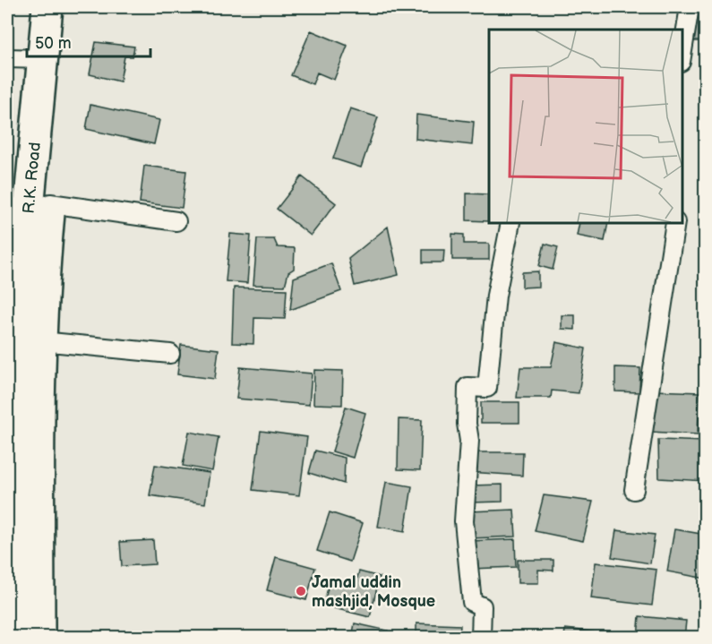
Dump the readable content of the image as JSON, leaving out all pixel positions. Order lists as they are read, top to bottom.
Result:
{
  "streets": {
    "highway": ["R.K. Road"]
  },
  "places": ["Jamal uddin mashjid, Mosque"],
  "scale_bar": "50 m"
}
